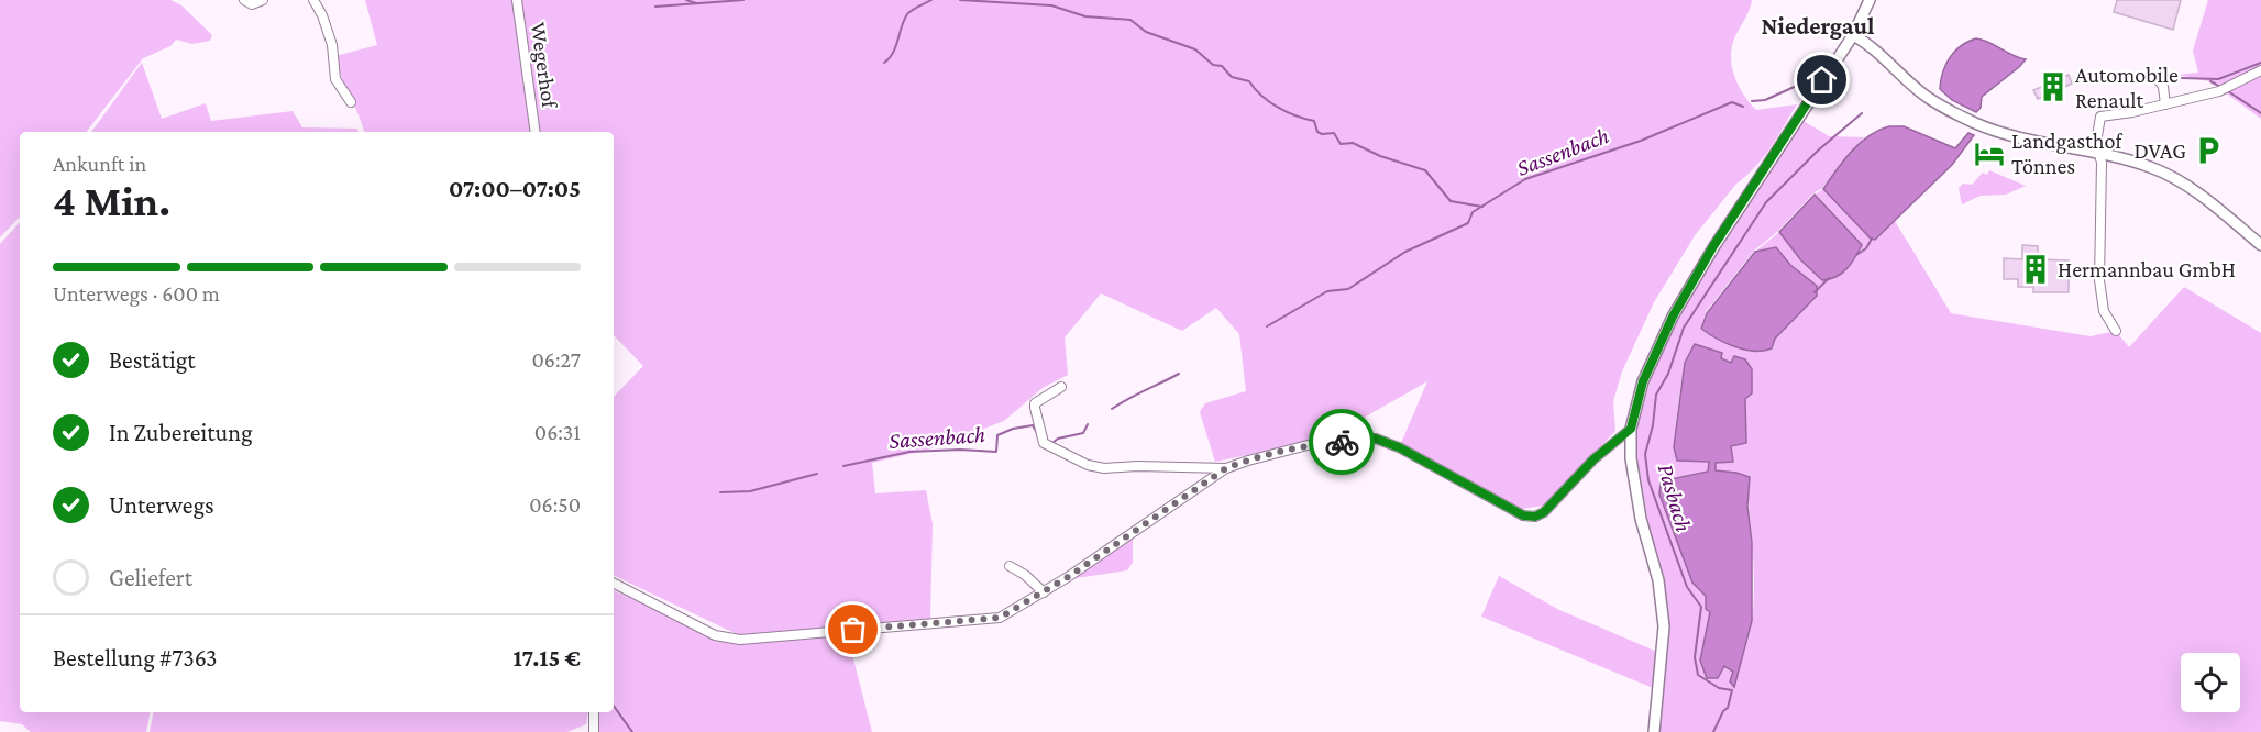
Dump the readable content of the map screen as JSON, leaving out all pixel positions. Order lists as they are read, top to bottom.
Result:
{
  "streets": {
    "street": ["Wegerhof"]
  },
  "districts": ["Niedergaul"],
  "water": ["Sassenbach", "Pasbach"],
  "places": {
    "building": ["Automobile Renault", "Hermannbau GmbH"],
    "parking": ["DVAG"],
    "hotel": ["Landgasthof Tönnes"]
  },
  "page": {
    "heading": ["4 Min.", "Ankunft in", "07:00–07:05"],
    "panel": ["Bestellung #7363", "17.15 €"],
    "bar": "Unterwegs · 600 m",
    "list": [
      ["Bestätigt", "06:27"],
      ["In Zubereitung", "06:31"],
      ["Unterwegs", "06:50"],
      "Geliefert"
    ]
  }
}
